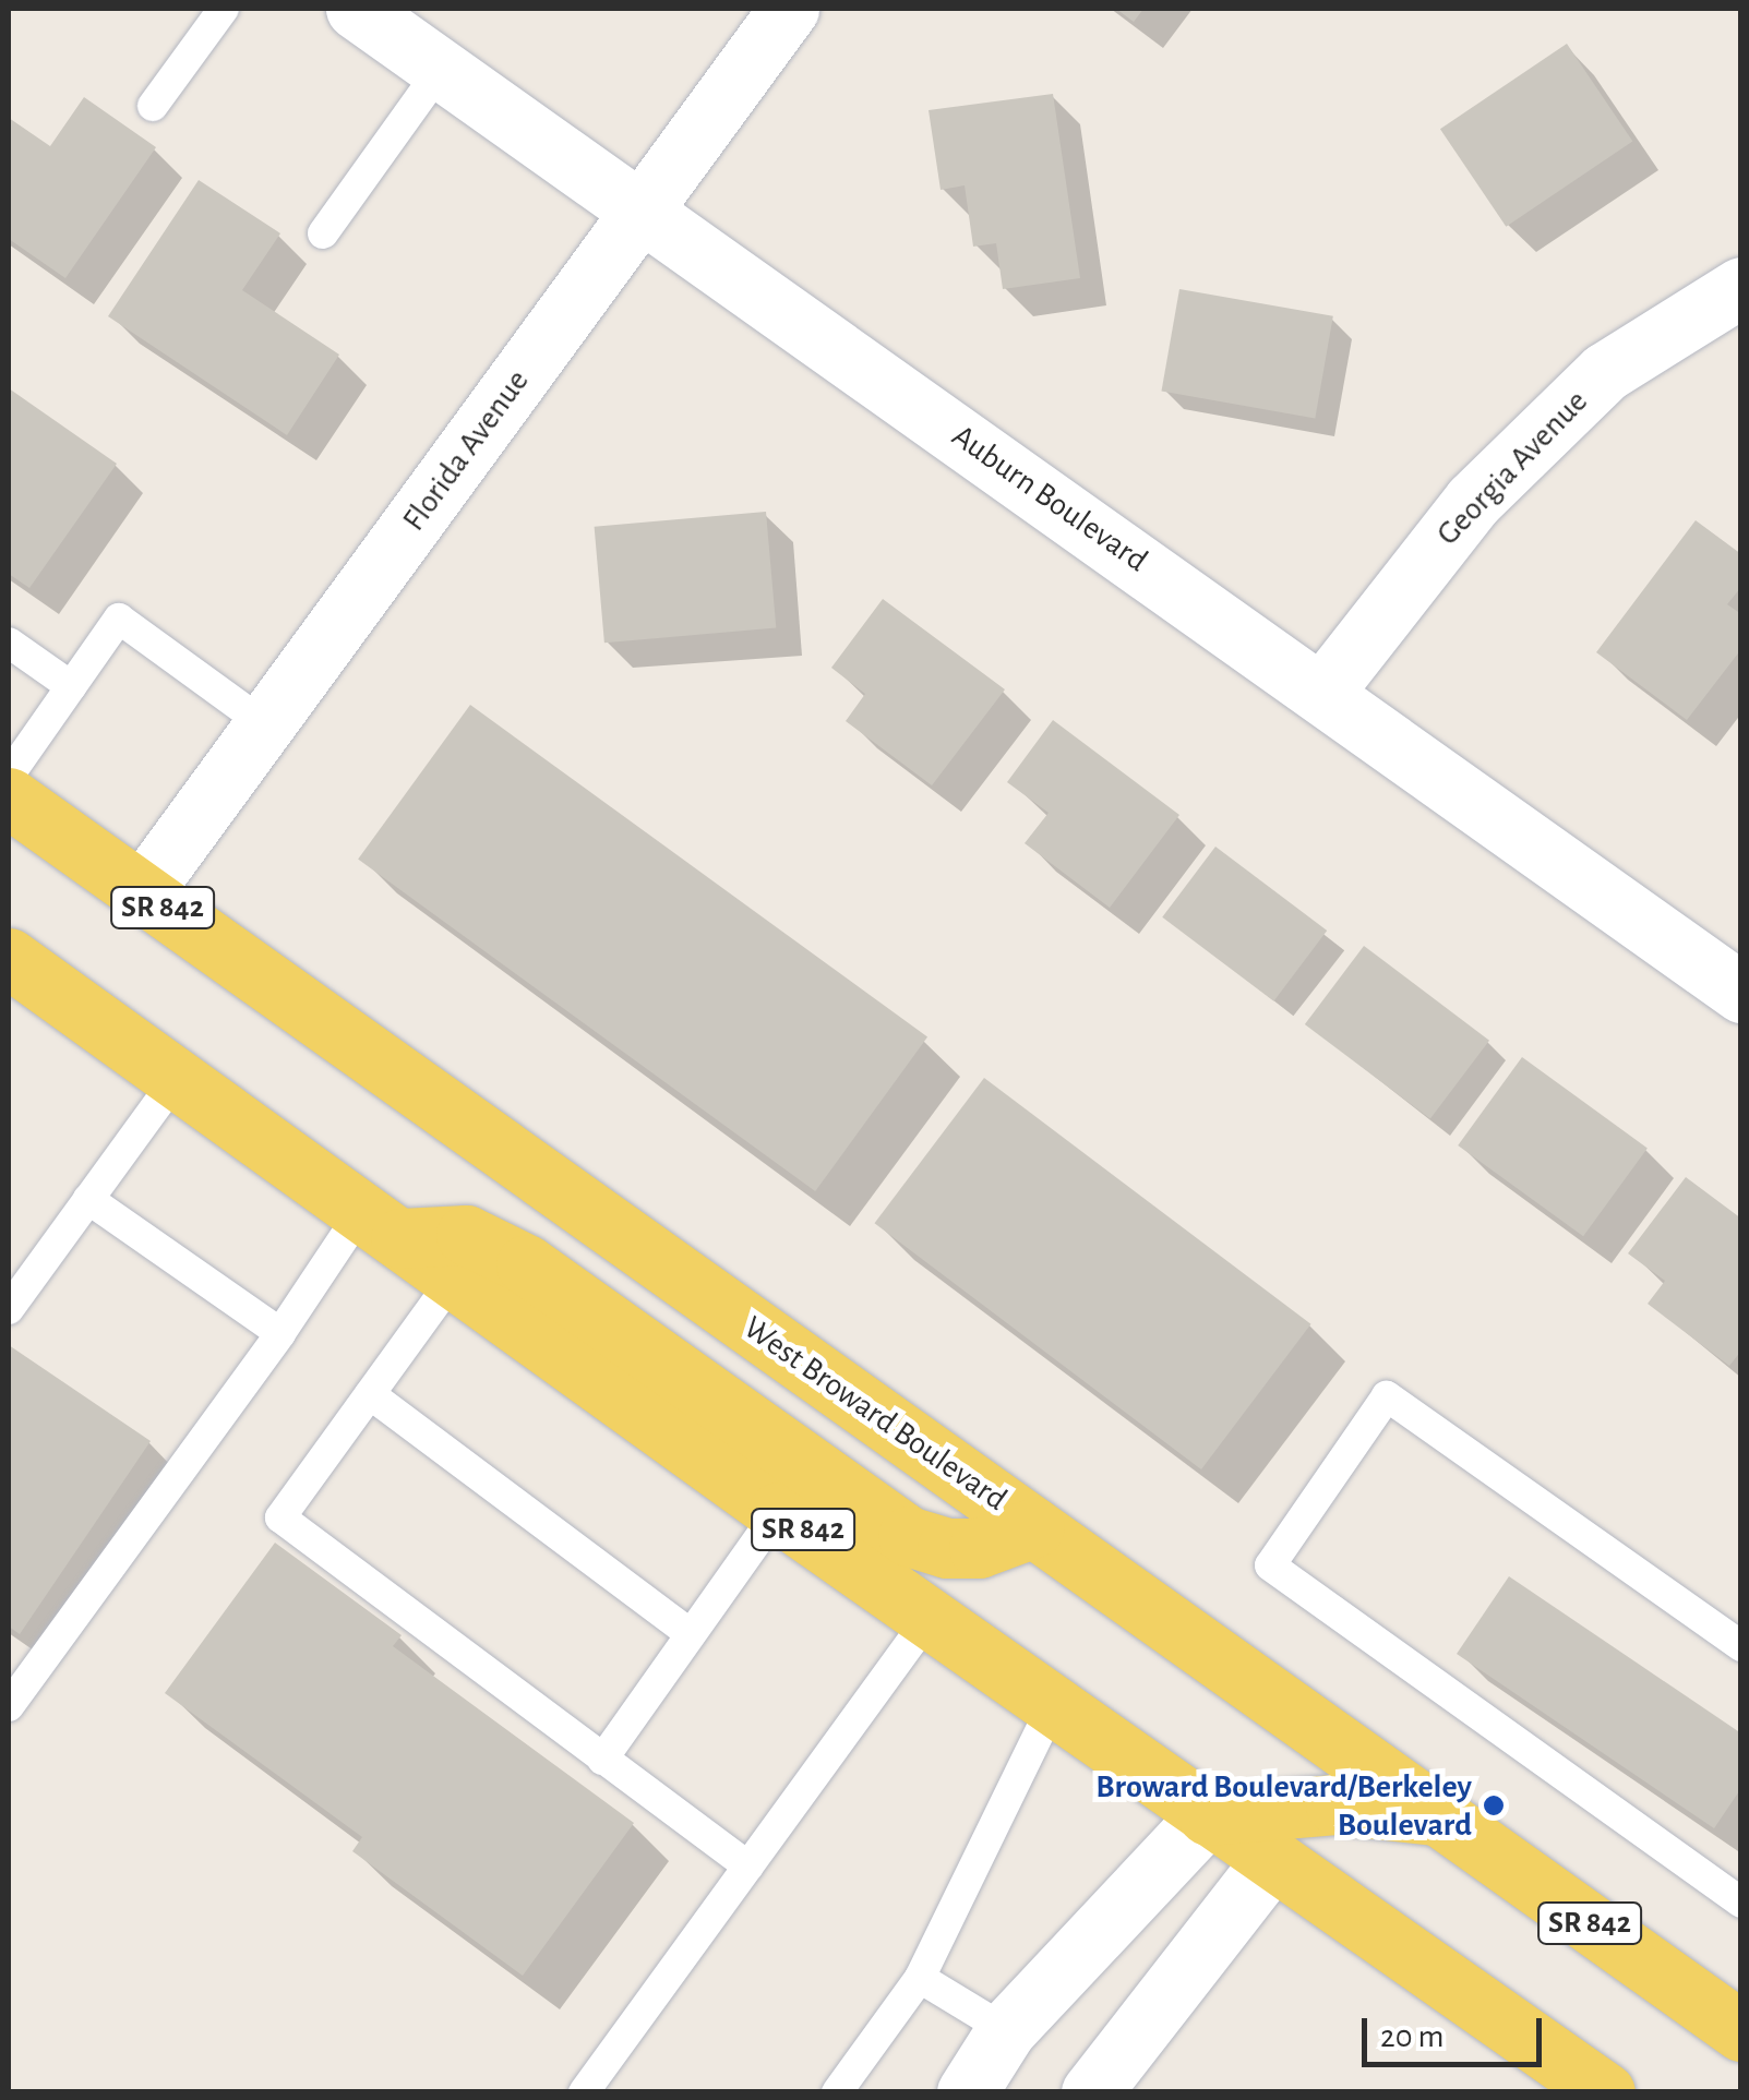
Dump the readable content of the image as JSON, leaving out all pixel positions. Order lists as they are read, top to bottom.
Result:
{
  "streets": {
    "main road": ["SR 842", "West Broward Boulevard"],
    "street": ["Florida Avenue", "Georgia Avenue", "Auburn Boulevard"]
  },
  "crossings": [
    ["Florida Avenue", "Auburn Boulevard"],
    ["Florida Avenue", "West Broward Boulevard"],
    ["Georgia Avenue", "Auburn Boulevard"]
  ],
  "places": ["Broward Boulevard/Berkeley Boulevard"],
  "scale_bar": "20 m"
}
